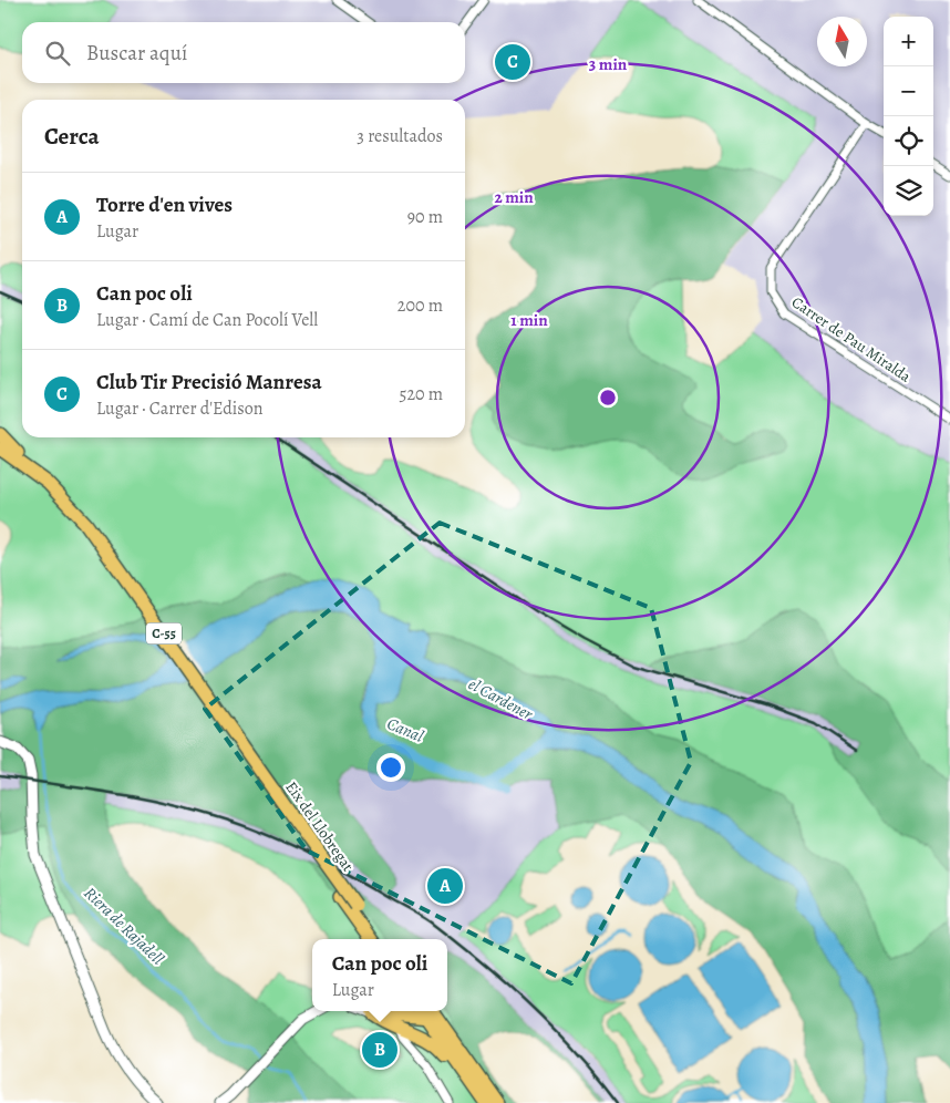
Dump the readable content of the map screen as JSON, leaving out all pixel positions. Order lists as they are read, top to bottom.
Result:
{
  "streets": {
    "highway": ["C-55", "Eix del Llobregat"],
    "street": ["Carrer de Pau Miralda"]
  },
  "crossings": [
    ["C-55", "Eix del Llobregat"]
  ],
  "water": ["el Cardener", "Canal", "Riera de Rajadell"],
  "north": "top",
  "page": {
    "map_buttons": ["+", "−"],
    "search": "Buscar aquí",
    "pins": ["C", "A", "B"],
    "heading": ["Cerca", "3 resultados"],
    "list": [
      {
        "mark": "A",
        "name": "Torre d'en vives",
        "note": "Lugar",
        "value": "90 m"
      },
      {
        "mark": "B",
        "name": "Can poc oli",
        "note": "Lugar · Camí de Can Pocolí Vell",
        "value": "200 m"
      },
      {
        "mark": "C",
        "name": "Club Tir Precisió Manresa",
        "note": "Lugar · Carrer d'Edison",
        "value": "520 m"
      }
    ],
    "popup": ["Can poc oli", "Lugar"]
  },
  "rings": ["3 min", "2 min", "1 min"]
}
